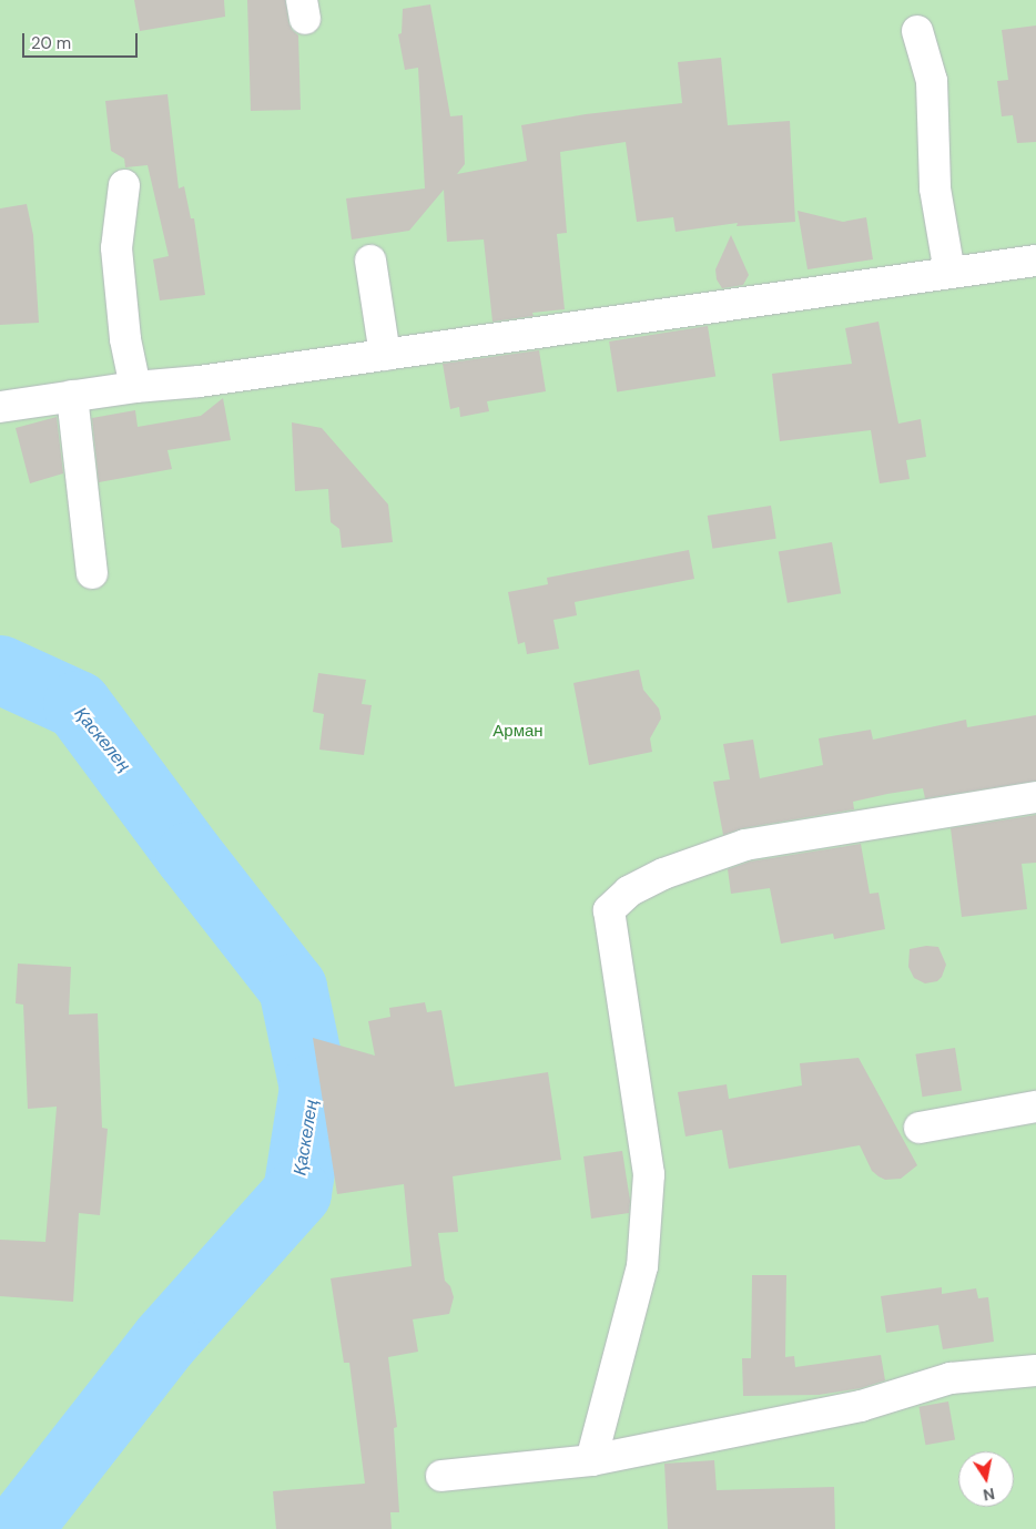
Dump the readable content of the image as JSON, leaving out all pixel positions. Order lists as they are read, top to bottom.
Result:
{
  "water": ["Қаскелең"],
  "parks": ["Арман"],
  "scale_bar": "20 m",
  "north": "bottom"
}
